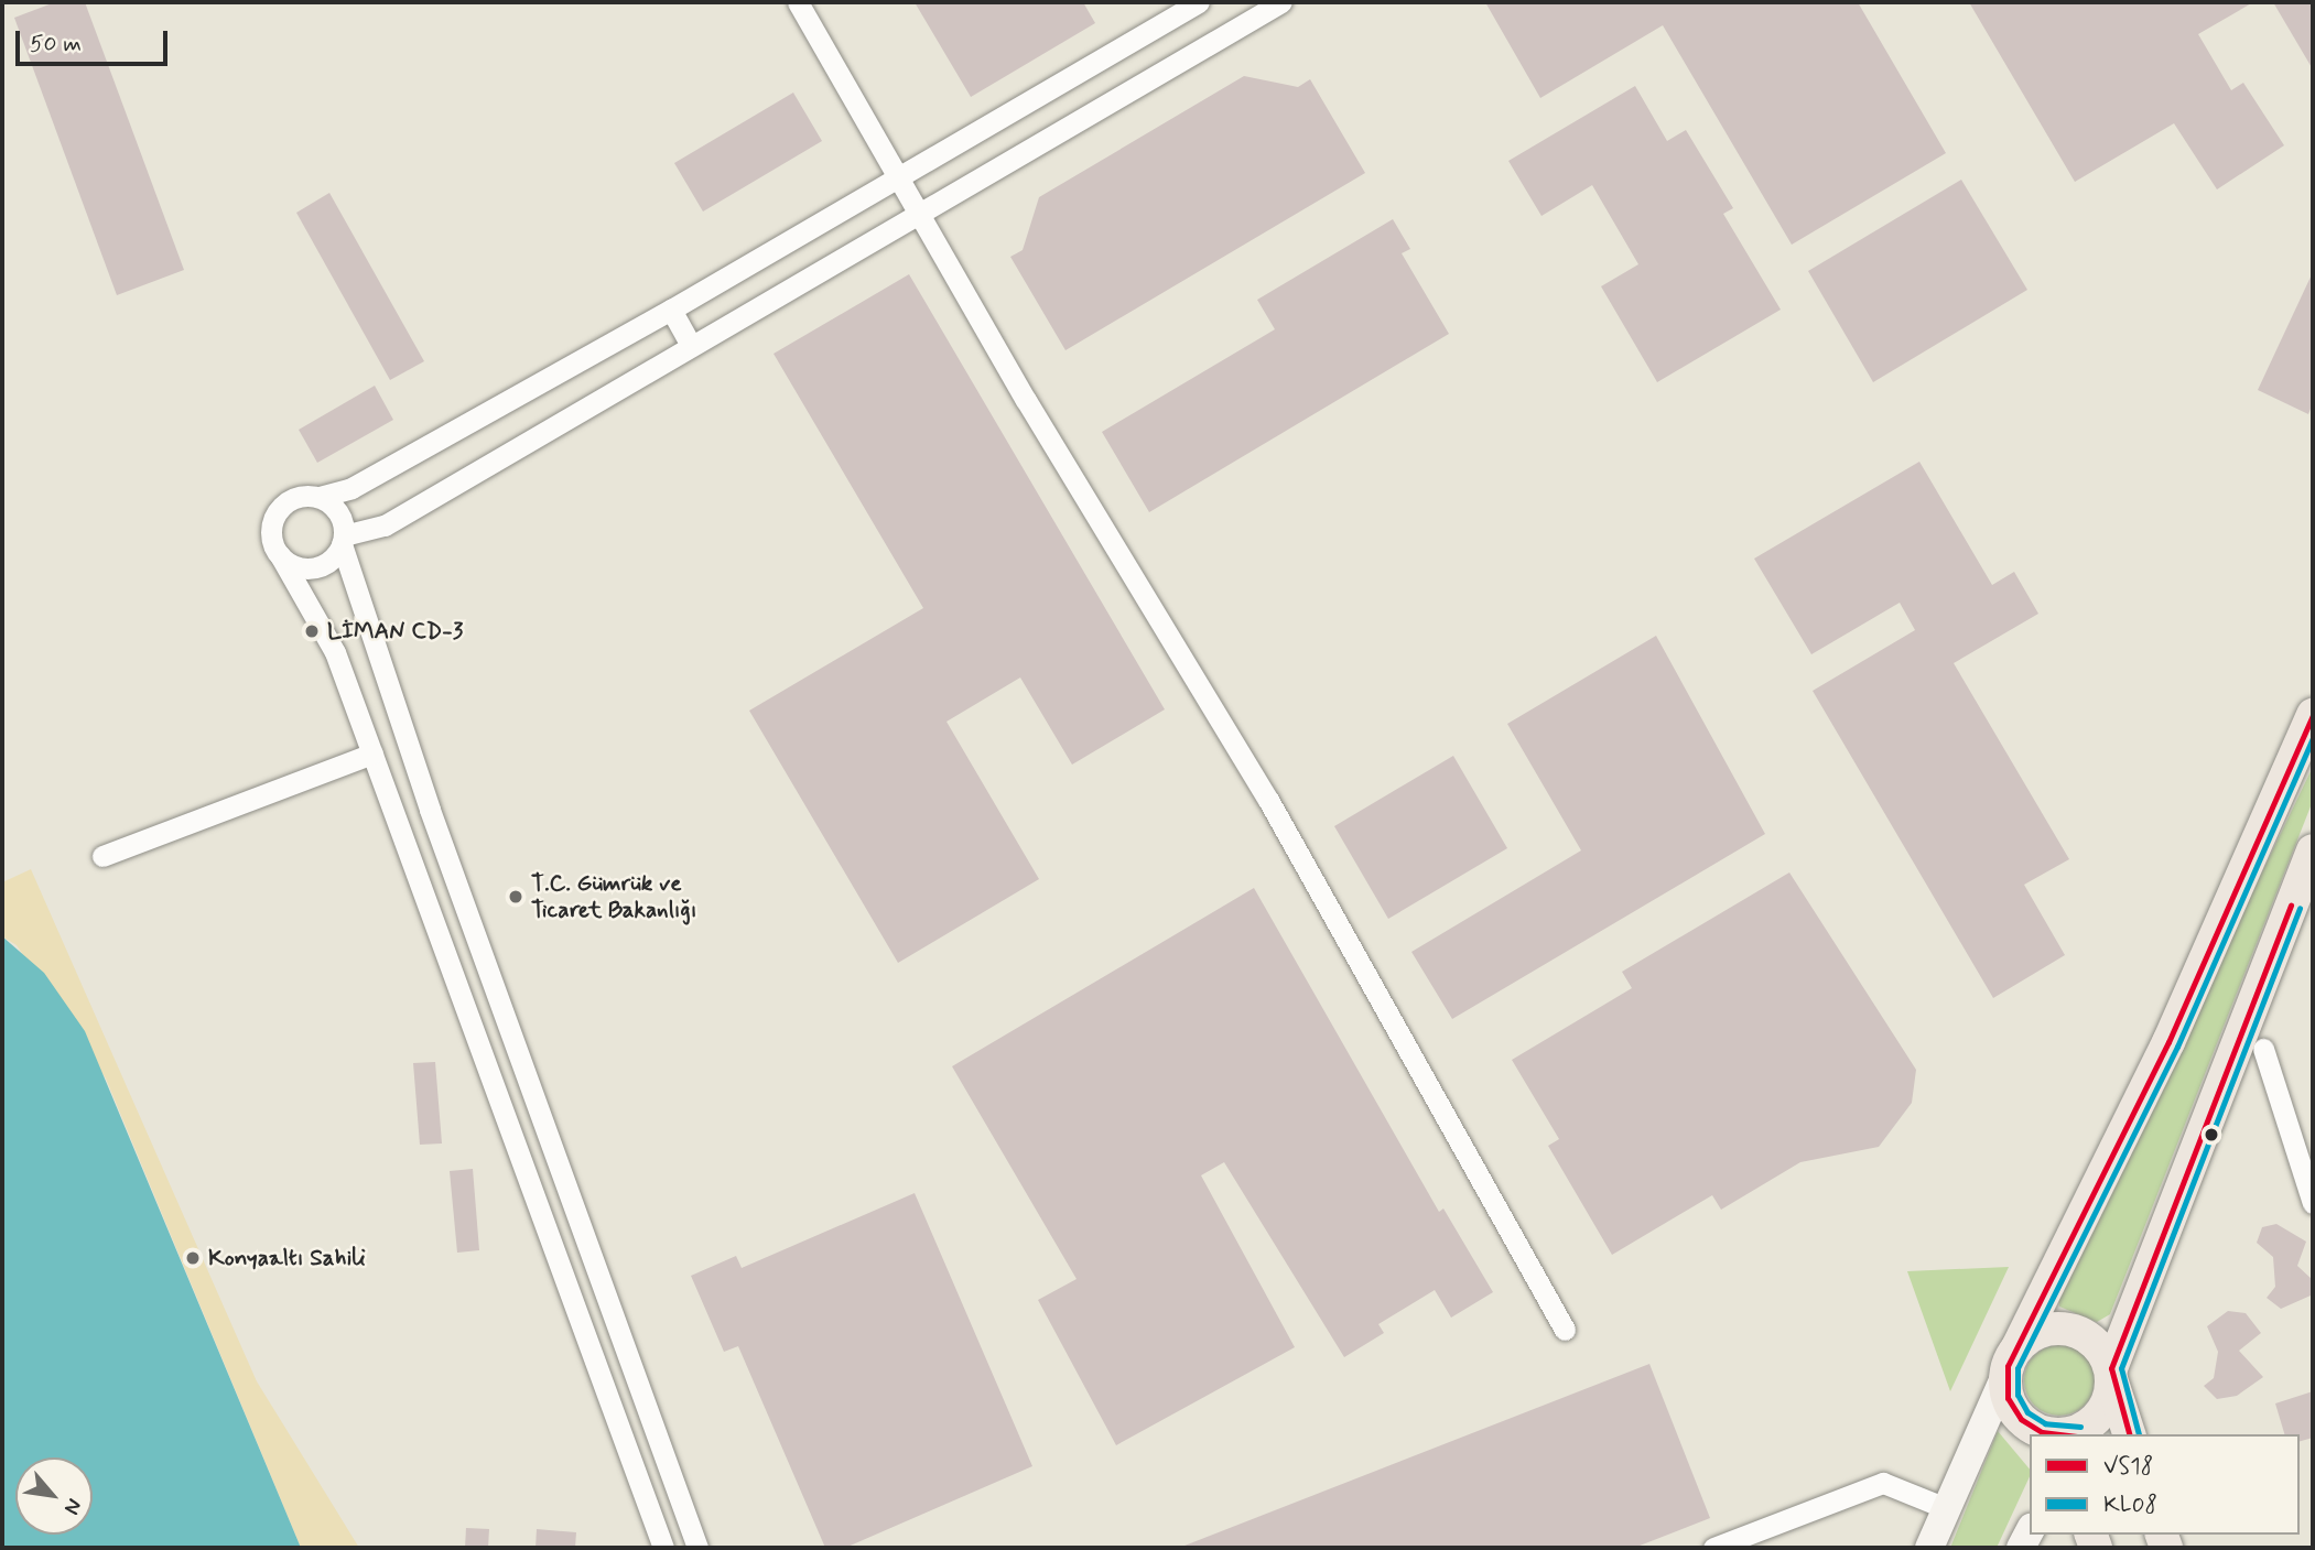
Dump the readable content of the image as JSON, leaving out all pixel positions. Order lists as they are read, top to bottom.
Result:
{
  "places": ["LİMAN CD-3", "T.C. Gümrük ve Ticaret Bakanlığı", "Konyaaltı Sahili"],
  "lines": ["transit line VS18", "transit line KL08"],
  "legend": ["VS18", "KL08"],
  "scale_bar": "50 m",
  "north": "bottom right"
}
